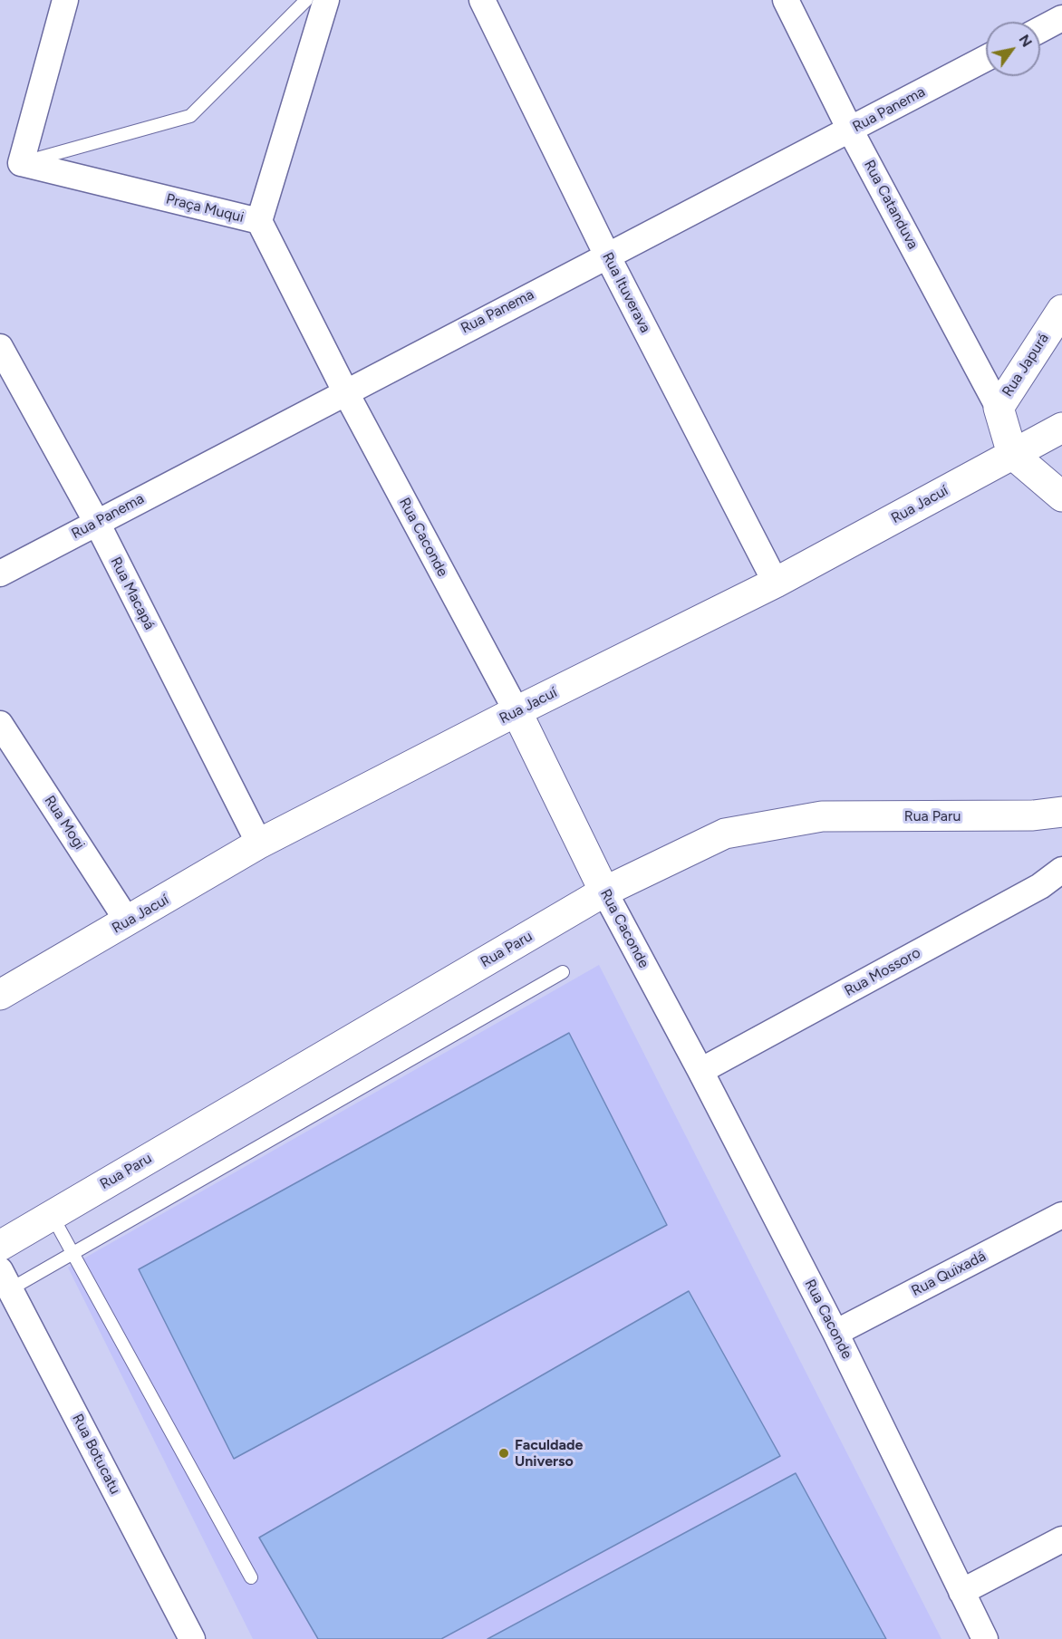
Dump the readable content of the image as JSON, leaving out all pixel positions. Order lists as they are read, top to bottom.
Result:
{
  "streets": {
    "street": [
      "Rua Panema",
      "Rua Catanduva",
      "Praça Muqui",
      "Rua Ituverava",
      "Rua Japurá",
      "Rua Jacuí",
      "Rua Caconde",
      "Rua Macapá",
      "Rua Paru",
      "Rua Mogi",
      "Rua Mossoro",
      "Rua Quixadá",
      "Rua Botucatu"
    ]
  },
  "crossings": [
    ["Rua Panema", "Rua Catanduva"],
    ["Rua Panema", "Rua Ituverava"],
    ["Rua Panema", "Rua Caconde"],
    ["Rua Panema", "Rua Macapá"],
    ["Rua Catanduva", "Rua Japurá"],
    ["Praça Muqui", "Rua Caconde"],
    ["Rua Ituverava", "Rua Jacuí"],
    ["Rua Japurá", "Rua Jacuí"],
    ["Rua Jacuí", "Rua Caconde"],
    ["Rua Jacuí", "Rua Macapá"],
    ["Rua Jacuí", "Rua Mogi"],
    ["Rua Caconde", "Rua Paru"],
    ["Rua Caconde", "Rua Mossoro"],
    ["Rua Caconde", "Rua Quixadá"]
  ],
  "places": ["Faculdade Universo"],
  "north": "top right"
}
